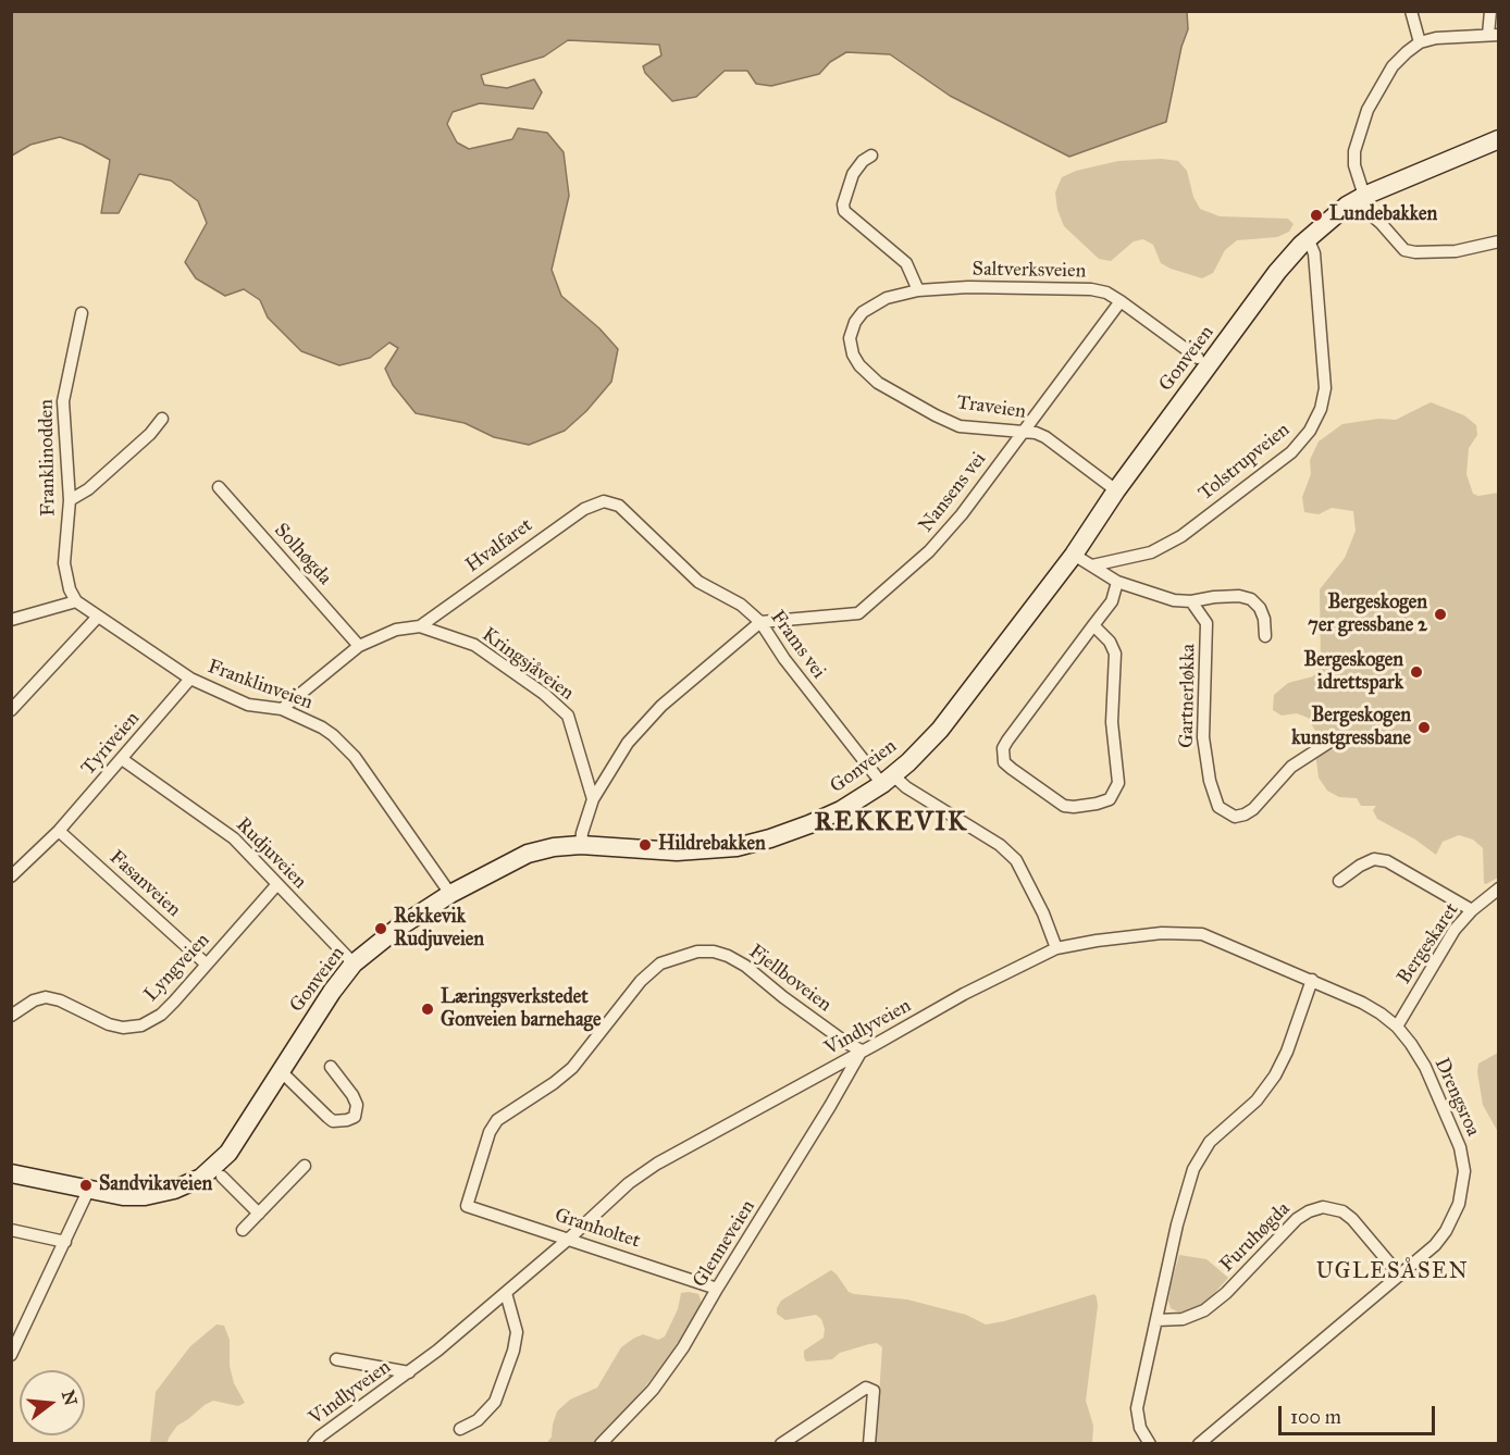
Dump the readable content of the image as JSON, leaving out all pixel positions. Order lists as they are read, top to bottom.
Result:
{
  "streets": {
    "street": [
      "Saltverksveien",
      "Gonveien",
      "Traveien",
      "Franklinodden",
      "Tolstrupveien",
      "Nansens vei",
      "Hvalfaret",
      "Solhøgda",
      "Frams vei",
      "Kringsjåveien",
      "Franklinveien",
      "Gartnerløkka",
      "Tyriveien",
      "Rudjuveien",
      "Fasanveien",
      "Bergeskaret",
      "Lyngveien",
      "Fjellboveien",
      "Vindlyveien",
      "Drengsroa",
      "Granholtet",
      "Furuhøgda",
      "Glenneveien"
    ]
  },
  "crossings": [
    ["Saltverksveien", "Traveien"],
    ["Saltverksveien", "Nansens vei"],
    ["Gonveien", "Traveien"],
    ["Gonveien", "Tolstrupveien"],
    ["Gonveien", "Frams vei"],
    ["Gonveien", "Franklinveien"],
    ["Gonveien", "Rudjuveien"],
    ["Traveien", "Nansens vei"],
    ["Franklinodden", "Franklinveien"],
    ["Nansens vei", "Frams vei"],
    ["Hvalfaret", "Frams vei"],
    ["Hvalfaret", "Kringsjåveien"],
    ["Solhøgda", "Kringsjåveien"],
    ["Kringsjåveien", "Franklinveien"],
    ["Franklinveien", "Tyriveien"],
    ["Tyriveien", "Rudjuveien"],
    ["Tyriveien", "Fasanveien"],
    ["Rudjuveien", "Lyngveien"],
    ["Fasanveien", "Lyngveien"],
    ["Bergeskaret", "Drengsroa"],
    ["Fjellboveien", "Vindlyveien"],
    ["Fjellboveien", "Granholtet"],
    ["Fjellboveien", "Glenneveien"],
    ["Vindlyveien", "Drengsroa"],
    ["Vindlyveien", "Granholtet"],
    ["Vindlyveien", "Glenneveien"],
    ["Drengsroa", "Furuhøgda"],
    ["Granholtet", "Glenneveien"]
  ],
  "districts": ["REKKEVIK", "UGLESÅSEN"],
  "places": [
    "Lundebakken",
    "Bergeskogen 7er gressbane 2",
    "Bergeskogen idrettspark",
    "Bergeskogen kunstgressbane",
    "Hildrebakken",
    "Rekkevik Rudjuveien",
    "Læringsverkstedet Gonveien barnehage",
    "Sandvikaveien"
  ],
  "scale_bar": "100 m",
  "north": "right"
}
